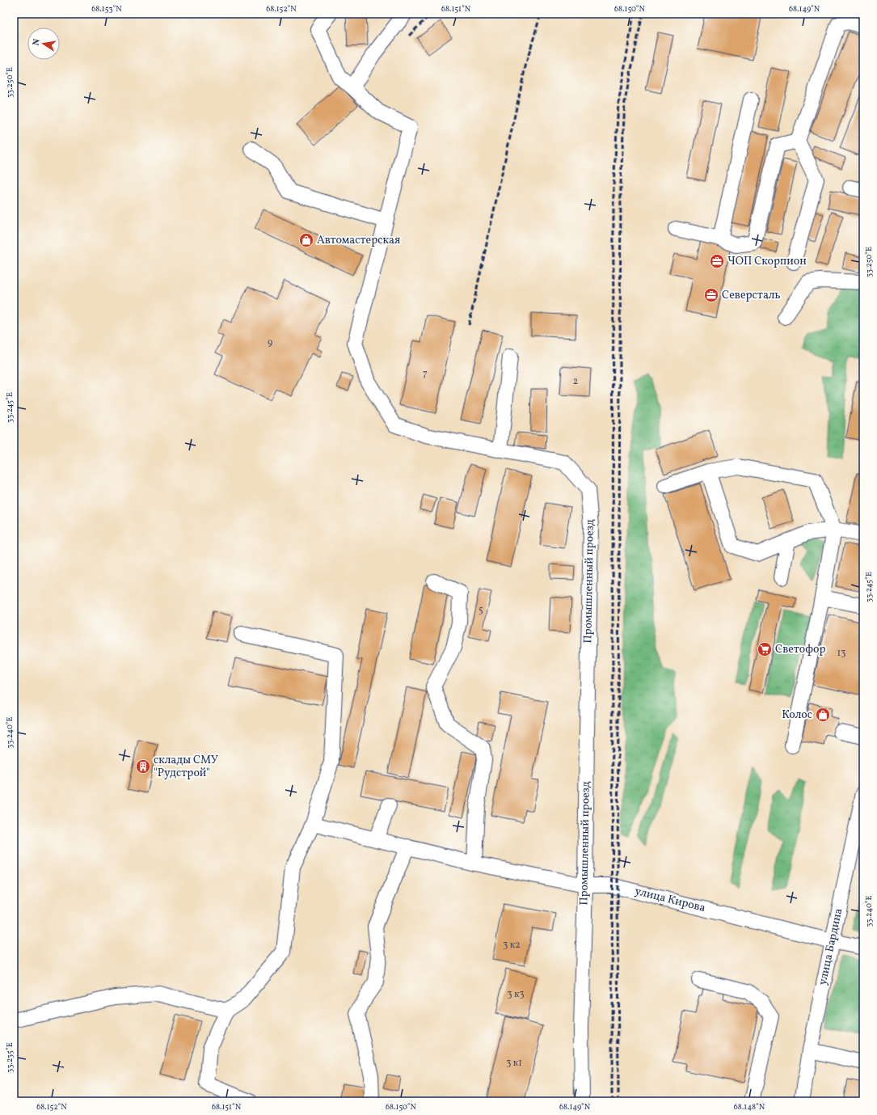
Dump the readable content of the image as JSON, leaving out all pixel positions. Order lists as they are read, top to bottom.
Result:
{
  "streets": {
    "street": ["Промышленный проезд", "улица Кирова", "улица Бардина"]
  },
  "crossings": [
    ["Промышленный проезд", "улица Кирова"],
    ["улица Кирова", "улица Бардина"]
  ],
  "places": {
    "shop": ["Автомастерская", "Колос"],
    "office": ["ЧОП Скорпион", "Северсталь"],
    "supermarket": ["Светофор"],
    "building": ["склады СМУ \"Рудстрой\""]
  },
  "house_numbers": [
    "9",
    "7",
    "2",
    "5",
    "13",
    "3 к2",
    "3 к3",
    "3 к1"
  ],
  "north": "left",
  "coordinates": [
    "68.153°N",
    "68.152°N",
    "68.151°N",
    "68.150°N",
    "68.149°N",
    "33.250°E",
    "33.245°E",
    "33.240°E",
    "33.235°E",
    "68.148°N"
  ]
}
